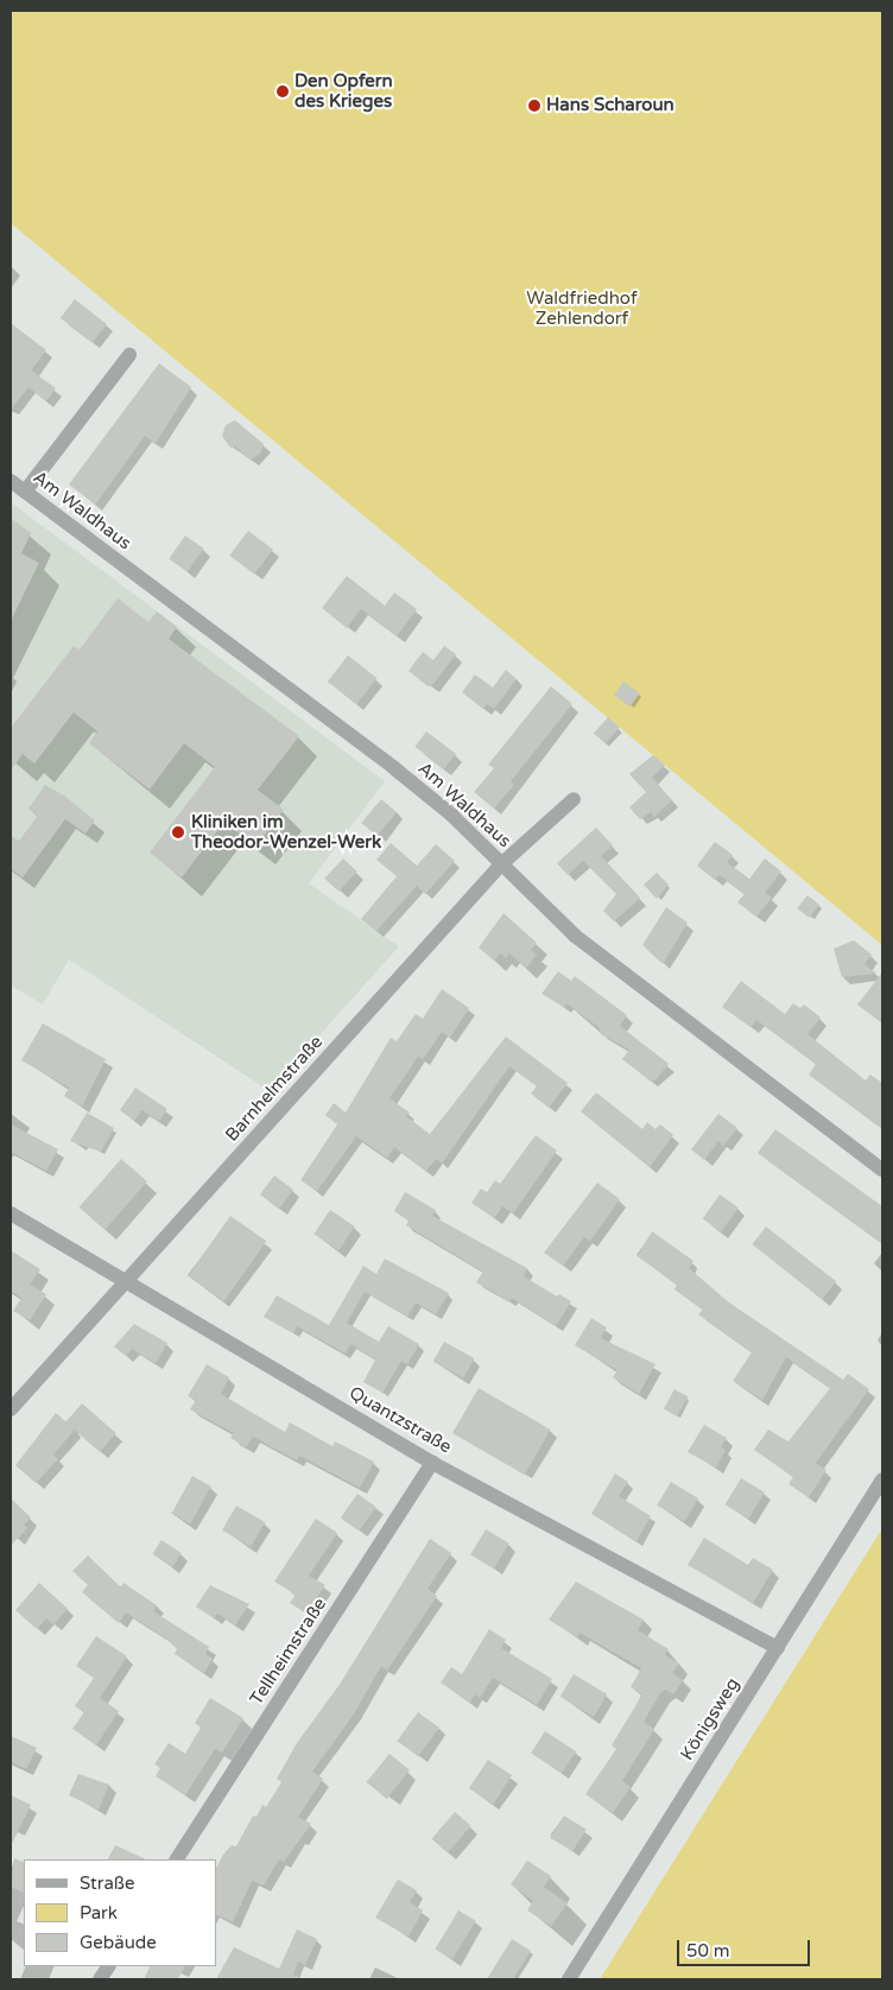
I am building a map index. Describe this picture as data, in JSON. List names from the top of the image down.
{
  "streets": {
    "street": [
      "Am Waldhaus",
      "Barnhelmstraße",
      "Quantzstraße",
      "Tellheimstraße",
      "Königsweg"
    ]
  },
  "crossings": [
    ["Am Waldhaus", "Barnhelmstraße"],
    ["Barnhelmstraße", "Quantzstraße"],
    ["Quantzstraße", "Tellheimstraße"],
    ["Quantzstraße", "Königsweg"]
  ],
  "parks": ["Waldfriedhof Zehlendorf"],
  "places": ["Den Opfern des Krieges", "Hans Scharoun", "Kliniken im Theodor-Wenzel-Werk"],
  "legend": ["Straße", "Park", "Gebäude"],
  "scale_bar": "50 m"
}
